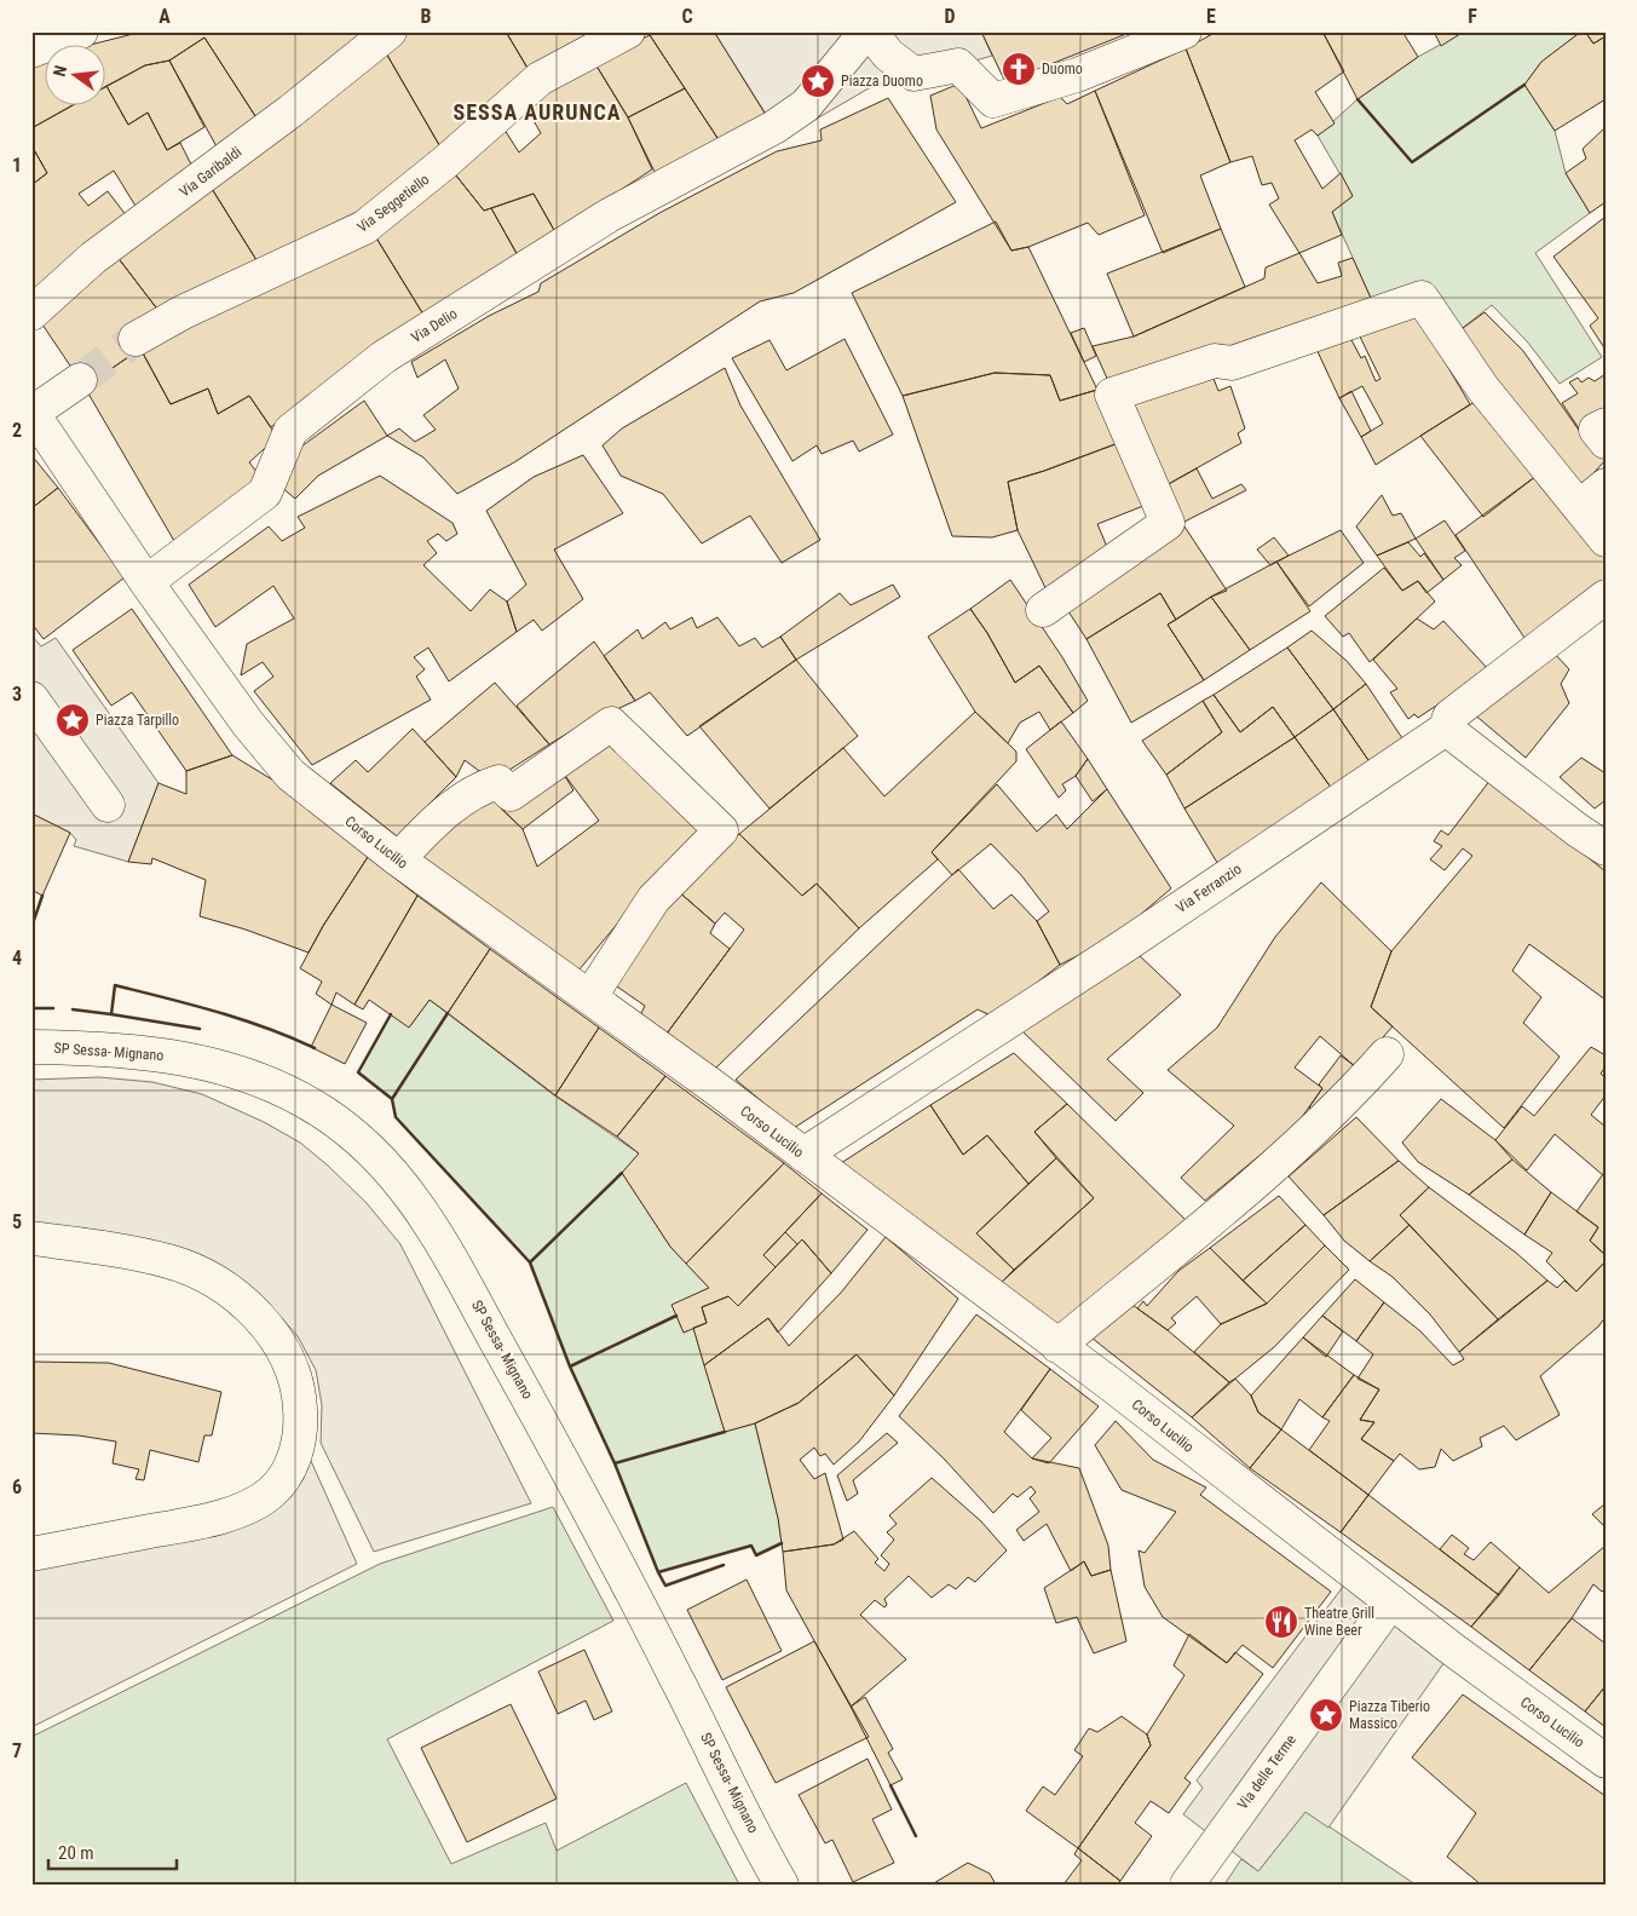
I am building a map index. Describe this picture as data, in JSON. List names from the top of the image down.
{
  "streets": {
    "street": [
      "Via Garibaldi",
      "Via Seggetiello",
      "Via Delio",
      "Corso Lucilio",
      "Via Ferranzio",
      "SP Sessa- Mignano",
      "Via delle Terme"
    ]
  },
  "crossings": [
    ["Via Delio", "Corso Lucilio"],
    ["Corso Lucilio", "Via Ferranzio"],
    ["Corso Lucilio", "Via delle Terme"]
  ],
  "districts": ["SESSA AURUNCA"],
  "places": {
    "church": ["Duomo"],
    "place": ["Piazza Duomo", "Piazza Tarpillo", "Piazza Tiberio Massico"],
    "restaurant": ["Theatre Grill Wine Beer"]
  },
  "scale_bar": "20 m",
  "north": "left",
  "grid": {
    "columns": [
      "A",
      "B",
      "C",
      "D",
      "E",
      "F"
    ],
    "rows": [
      "1",
      "2",
      "3",
      "4",
      "5",
      "6",
      "7"
    ]
  }
}
